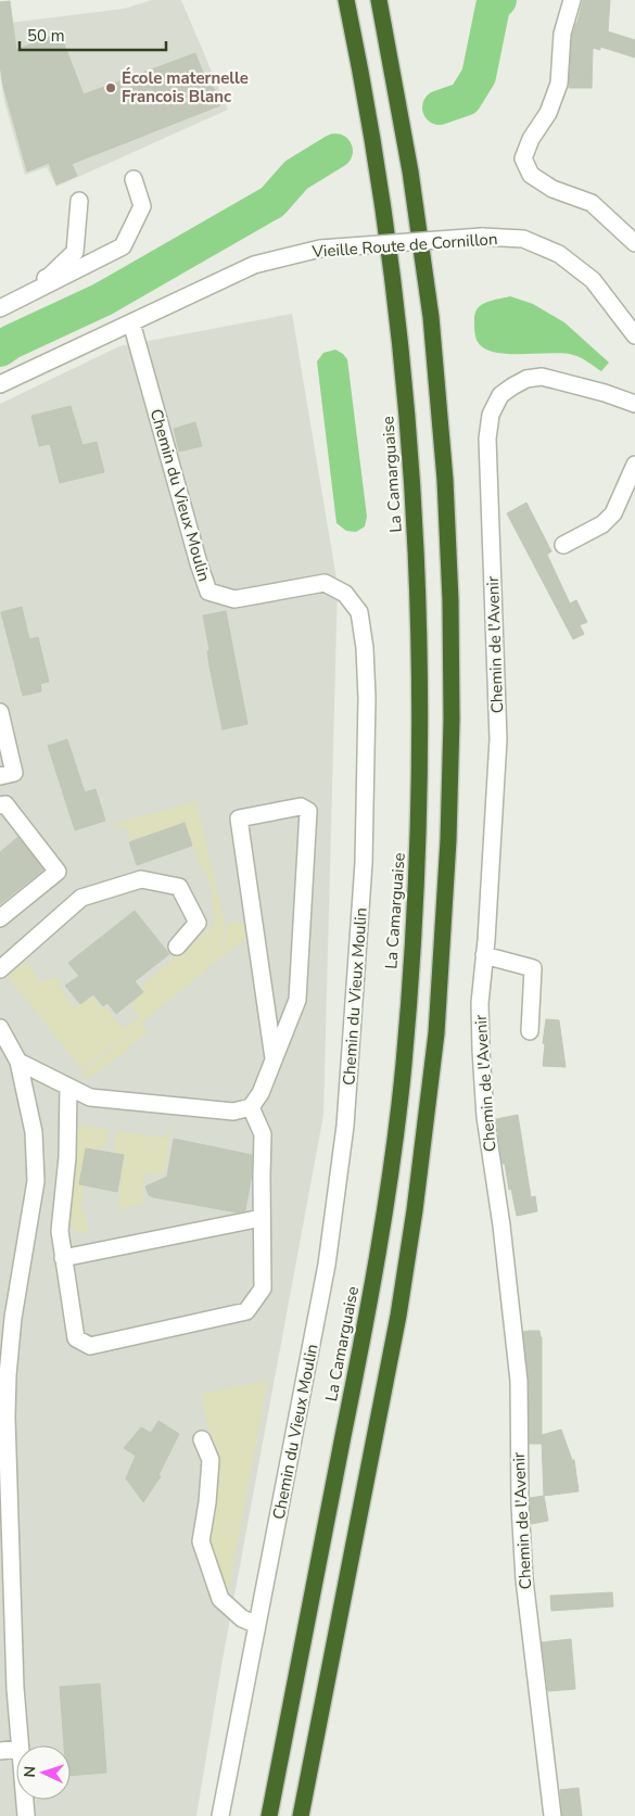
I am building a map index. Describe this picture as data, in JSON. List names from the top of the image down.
{
  "streets": {
    "highway": ["La Camarguaise"],
    "street": ["Vieille Route de Cornillon", "Chemin du Vieux Moulin", "Chemin de l'Avenir"]
  },
  "crossings": [
    ["Vieille Route de Cornillon", "Chemin du Vieux Moulin"]
  ],
  "places": ["École maternelle Francois Blanc"],
  "scale_bar": "50 m",
  "north": "left"
}
